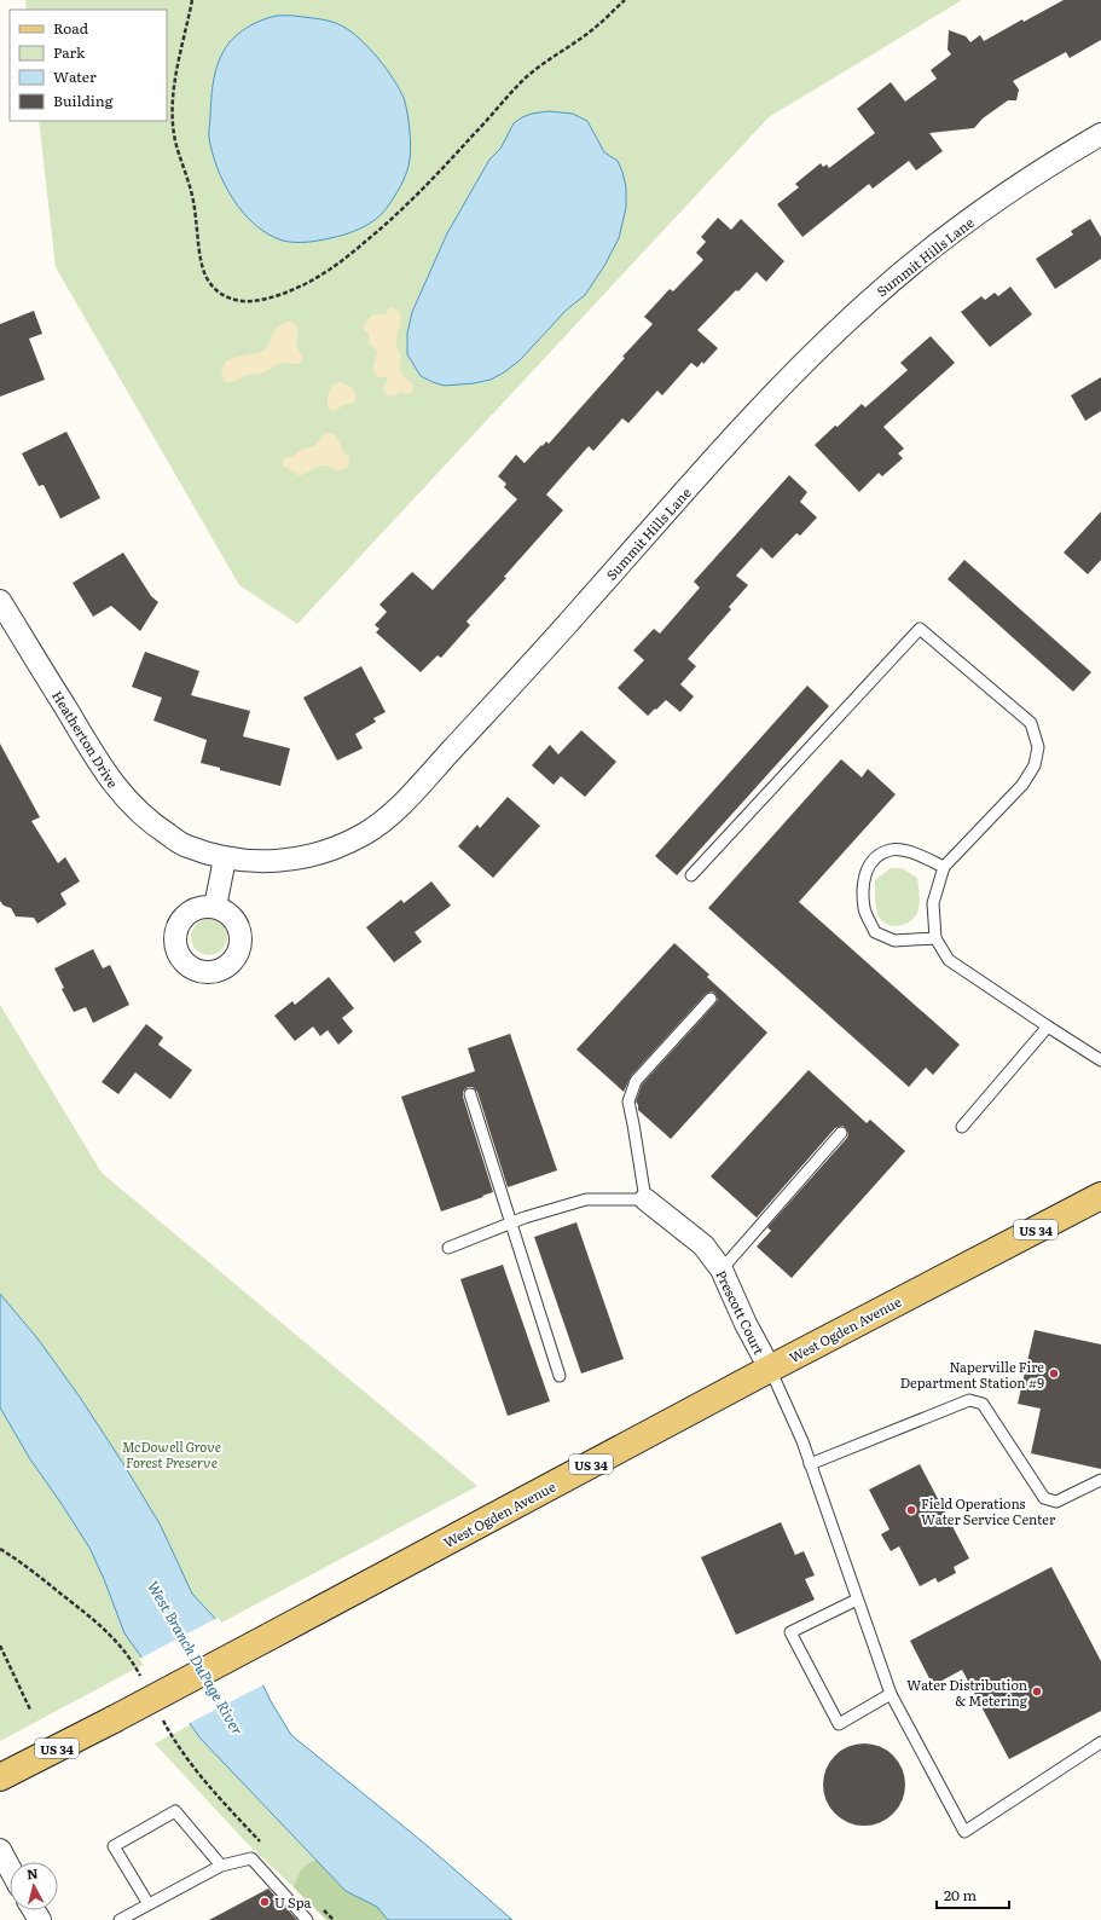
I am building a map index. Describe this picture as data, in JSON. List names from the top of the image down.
{
  "streets": {
    "main road": ["US 34", "West Ogden Avenue"],
    "street": ["Summit Hills Lane", "Heatherton Drive", "Prescott Court"]
  },
  "crossings": [
    ["Summit Hills Lane", "Heatherton Drive"],
    ["Prescott Court", "West Ogden Avenue"]
  ],
  "water": ["West Branch DuPage River"],
  "parks": ["McDowell Grove Forest Preserve"],
  "places": [
    "Naperville Fire Department Station #9",
    "Field Operations Water Service Center",
    "Water Distribution & Metering",
    "U Spa"
  ],
  "legend": [
    "Road",
    "Park",
    "Water",
    "Building"
  ],
  "scale_bar": "20 m",
  "north": "top"
}
